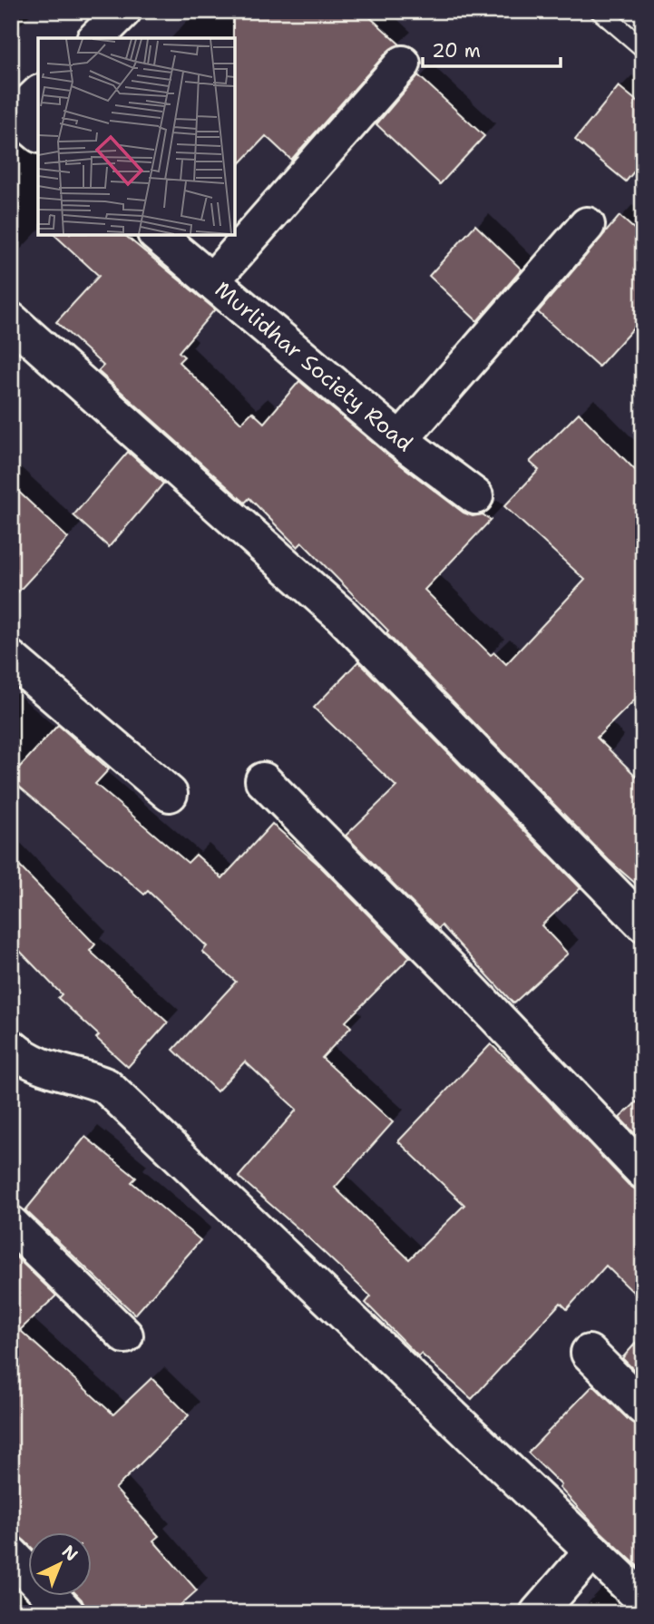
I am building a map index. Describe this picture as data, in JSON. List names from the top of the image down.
{
  "streets": {
    "street": ["Murlidhar Society Road"]
  },
  "scale_bar": "20 m",
  "north": "top right"
}
